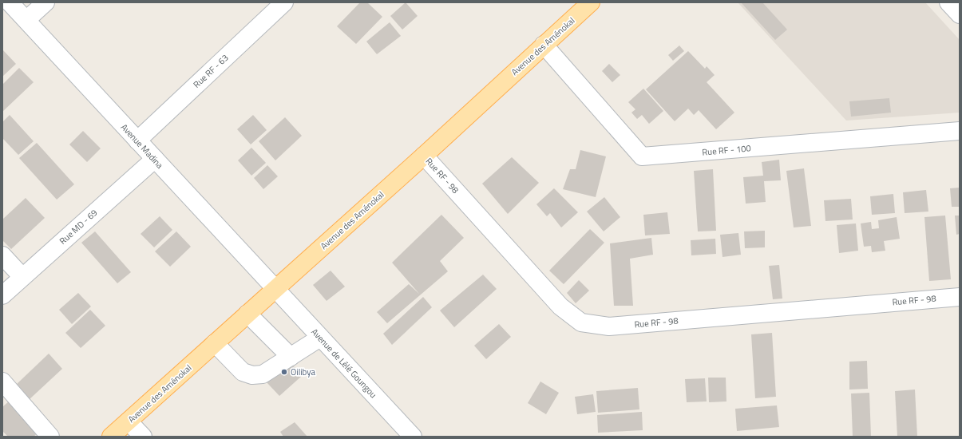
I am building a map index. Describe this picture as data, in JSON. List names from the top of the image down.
{
  "streets": {
    "main road": ["Avenue des Aménokal"],
    "street": [
      "Rue RF - 63",
      "Avenue Madina",
      "Rue RF - 100",
      "Rue RF - 98",
      "Rue MD - 69",
      "Avenue de Lélé Goungou"
    ]
  },
  "crossings": [
    ["Avenue des Aménokal", "Avenue Madina"],
    ["Avenue des Aménokal", "Rue RF - 100"],
    ["Avenue des Aménokal", "Rue RF - 98"],
    ["Avenue des Aménokal", "Avenue de Lélé Goungou"],
    ["Rue RF - 63", "Avenue Madina"],
    ["Avenue Madina", "Rue MD - 69"],
    ["Avenue Madina", "Avenue de Lélé Goungou"]
  ],
  "places": ["Oilibya"]
}
